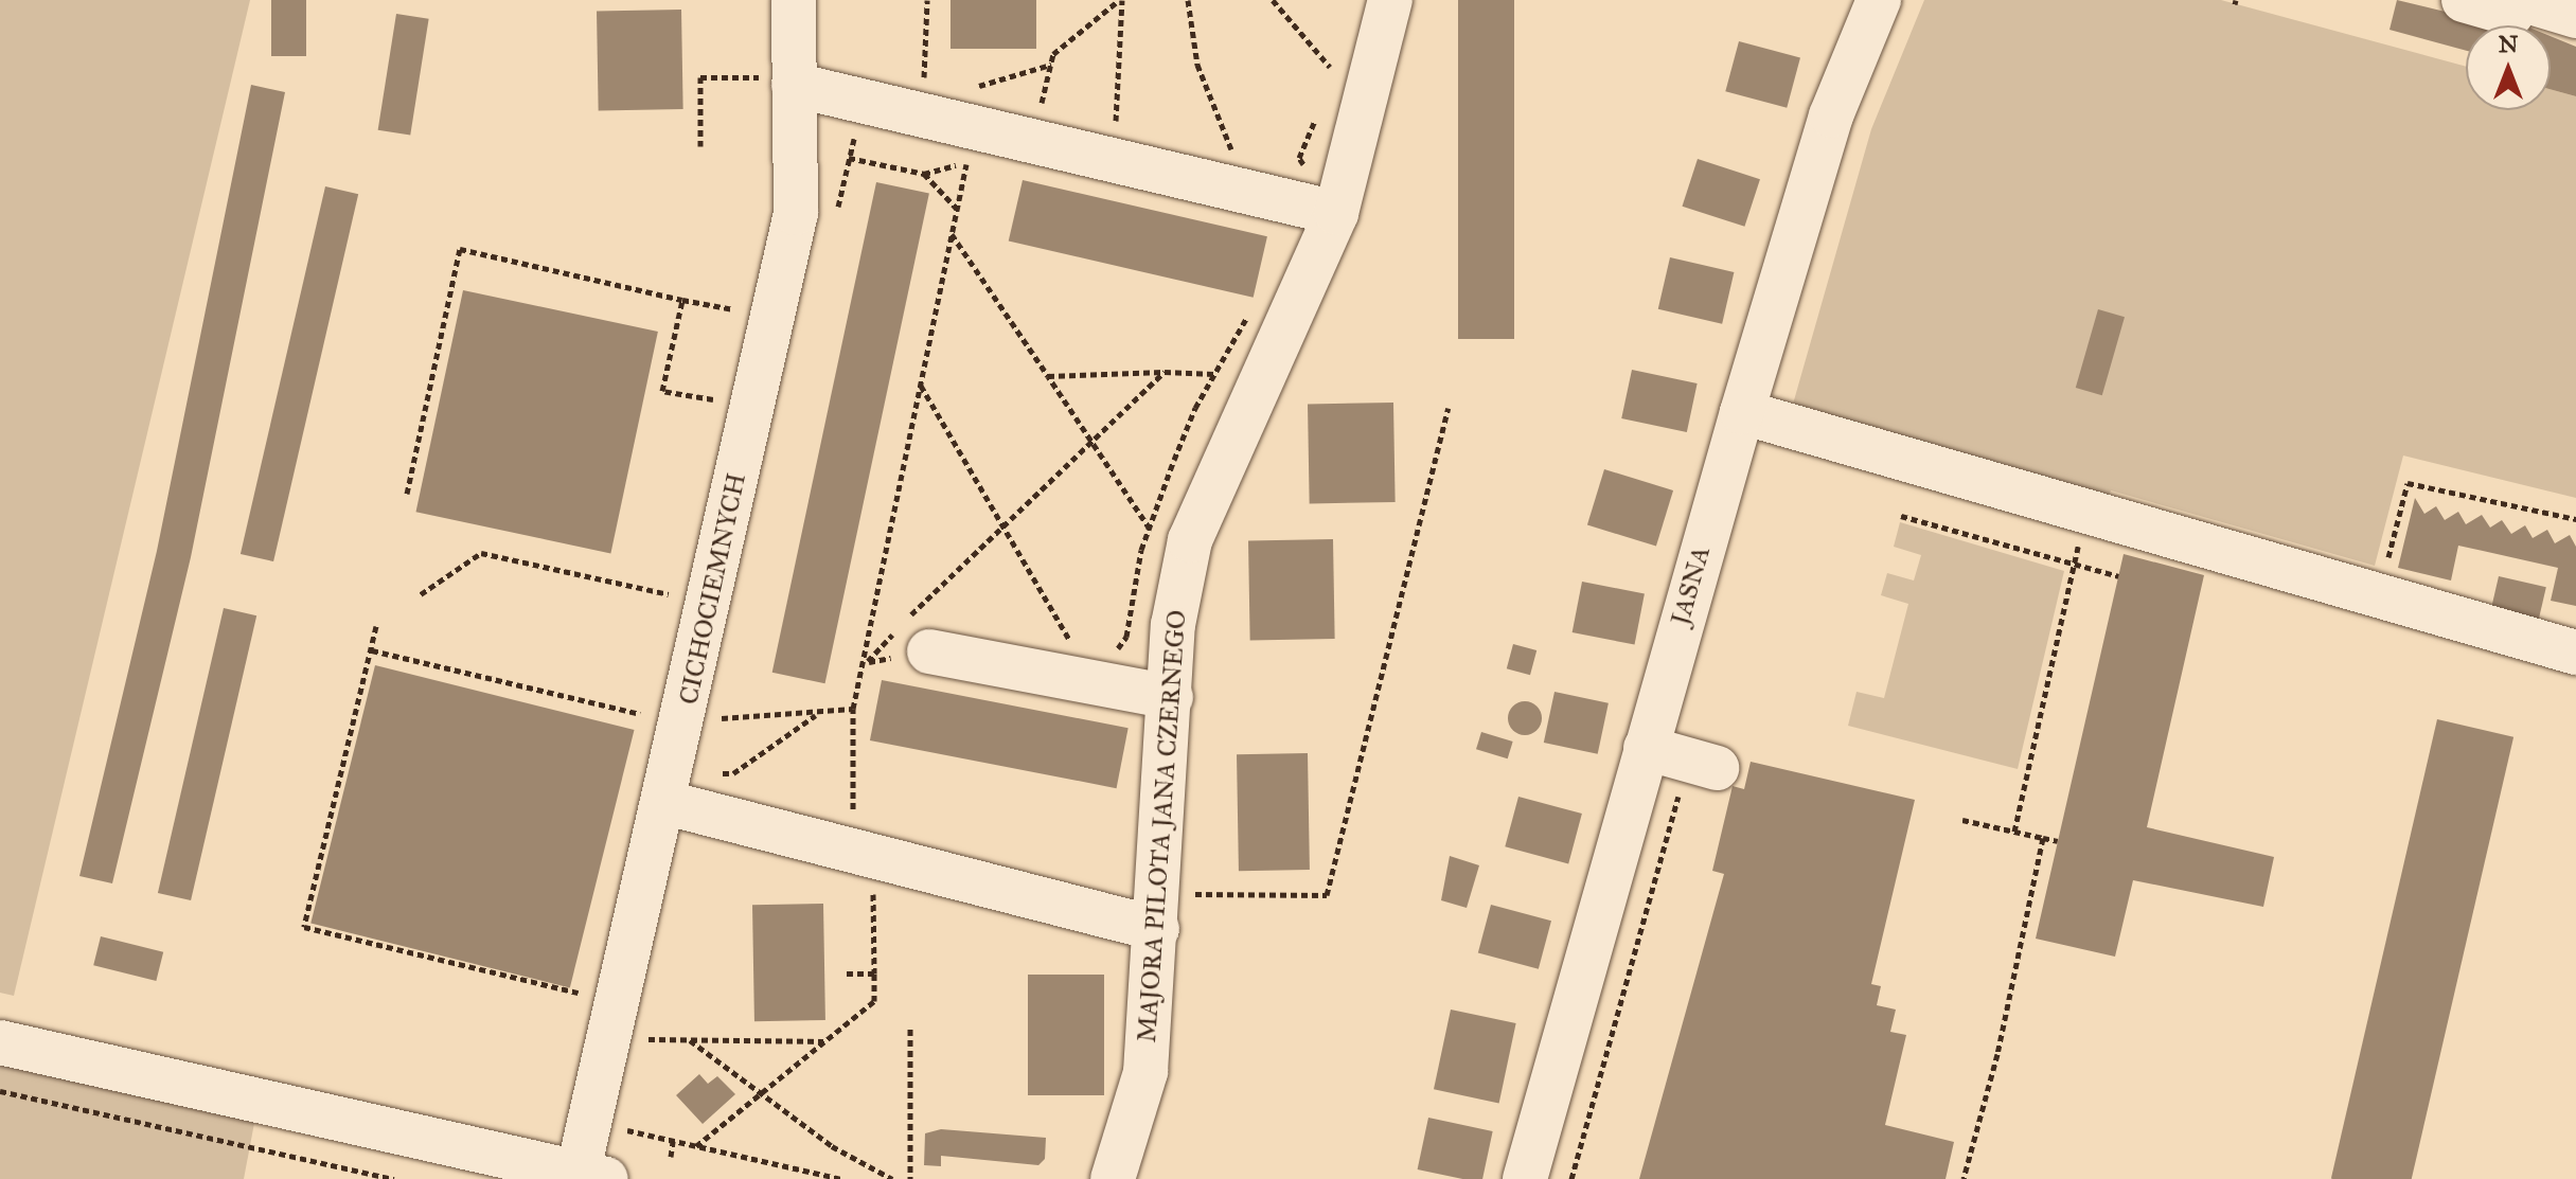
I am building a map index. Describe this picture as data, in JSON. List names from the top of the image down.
{
  "streets": {
    "street": ["JASNA", "CICHOCIEMNYCH", "MAJORA PILOTA JANA CZERNEGO"]
  },
  "north": "top"
}
